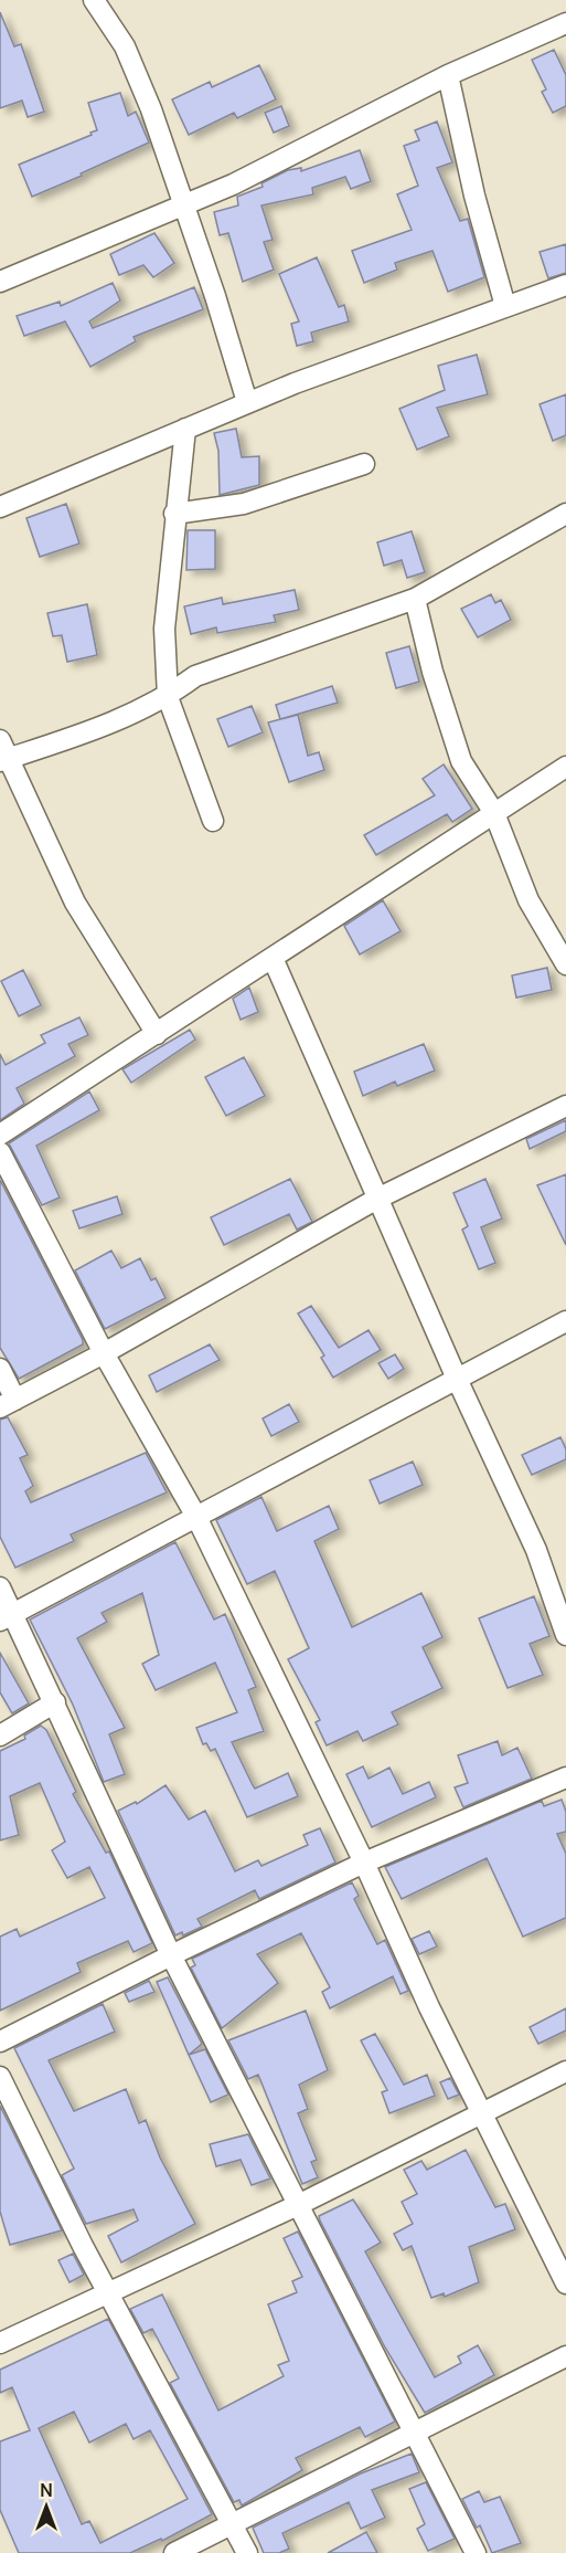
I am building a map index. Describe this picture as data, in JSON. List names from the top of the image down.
{
  "north": "top"
}
